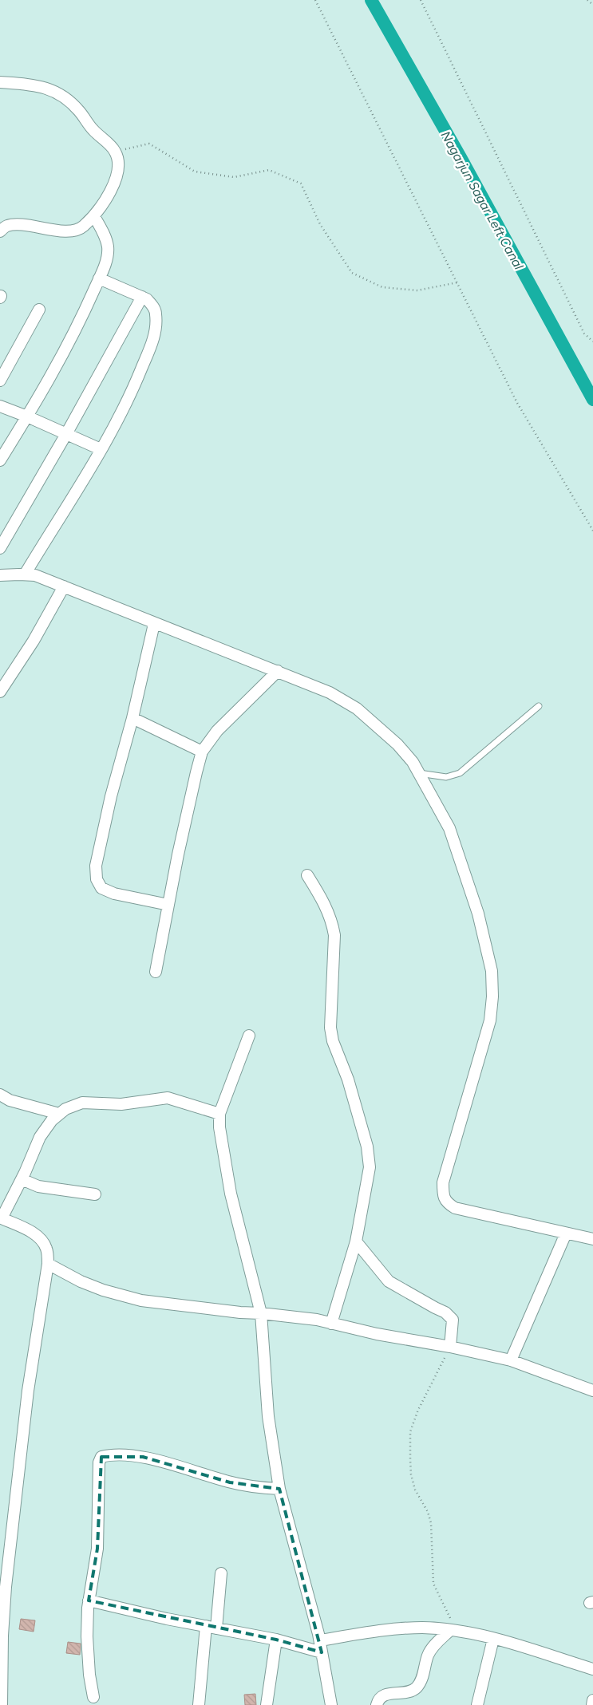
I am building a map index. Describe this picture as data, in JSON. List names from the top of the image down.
{
  "water": ["Nagarjun Sagar Left Canal"]
}
